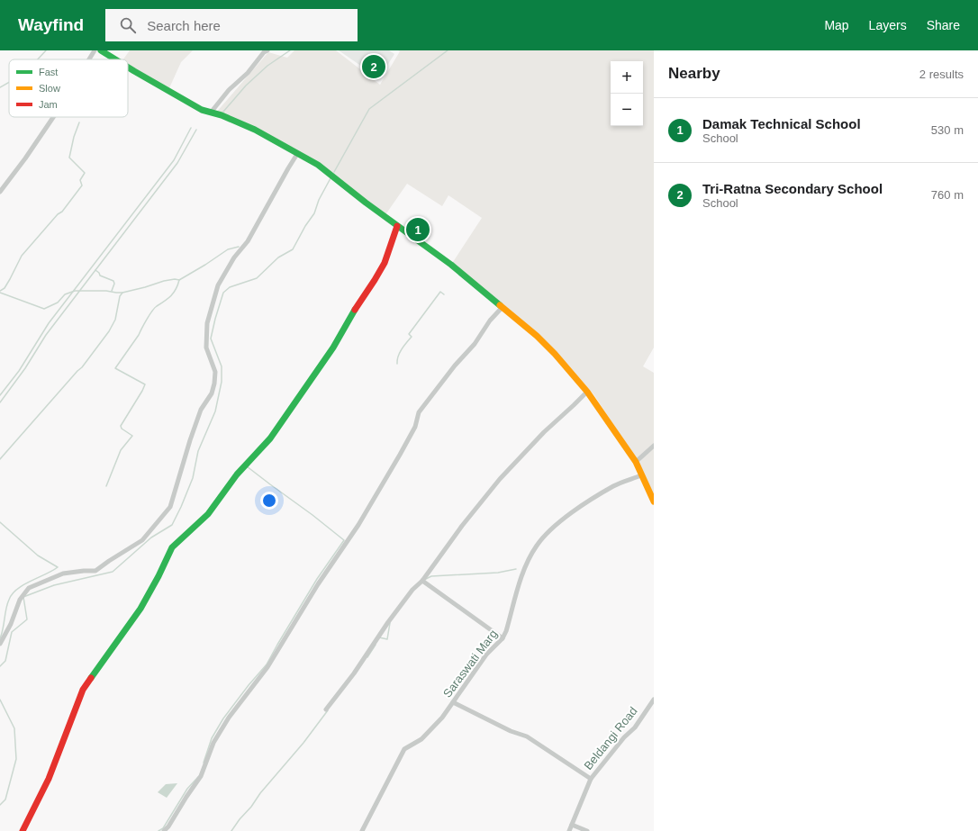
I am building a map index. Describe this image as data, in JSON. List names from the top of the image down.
{
  "streets": {
    "street": ["Saraswati Marg", "Beldangi Road"]
  },
  "legend": ["Fast", "Slow", "Jam"],
  "page": {
    "header": "Wayfind",
    "search": "Search here",
    "nav": ["Map", "Layers", "Share"],
    "heading": ["Nearby", "2 results"],
    "pins": ["2", "1"],
    "map_buttons": ["+", "−"],
    "list": [
      {
        "mark": "1",
        "name": "Damak Technical School",
        "note": "School",
        "value": "530 m"
      },
      {
        "mark": "2",
        "name": "Tri-Ratna Secondary School",
        "note": "School",
        "value": "760 m"
      }
    ]
  }
}
